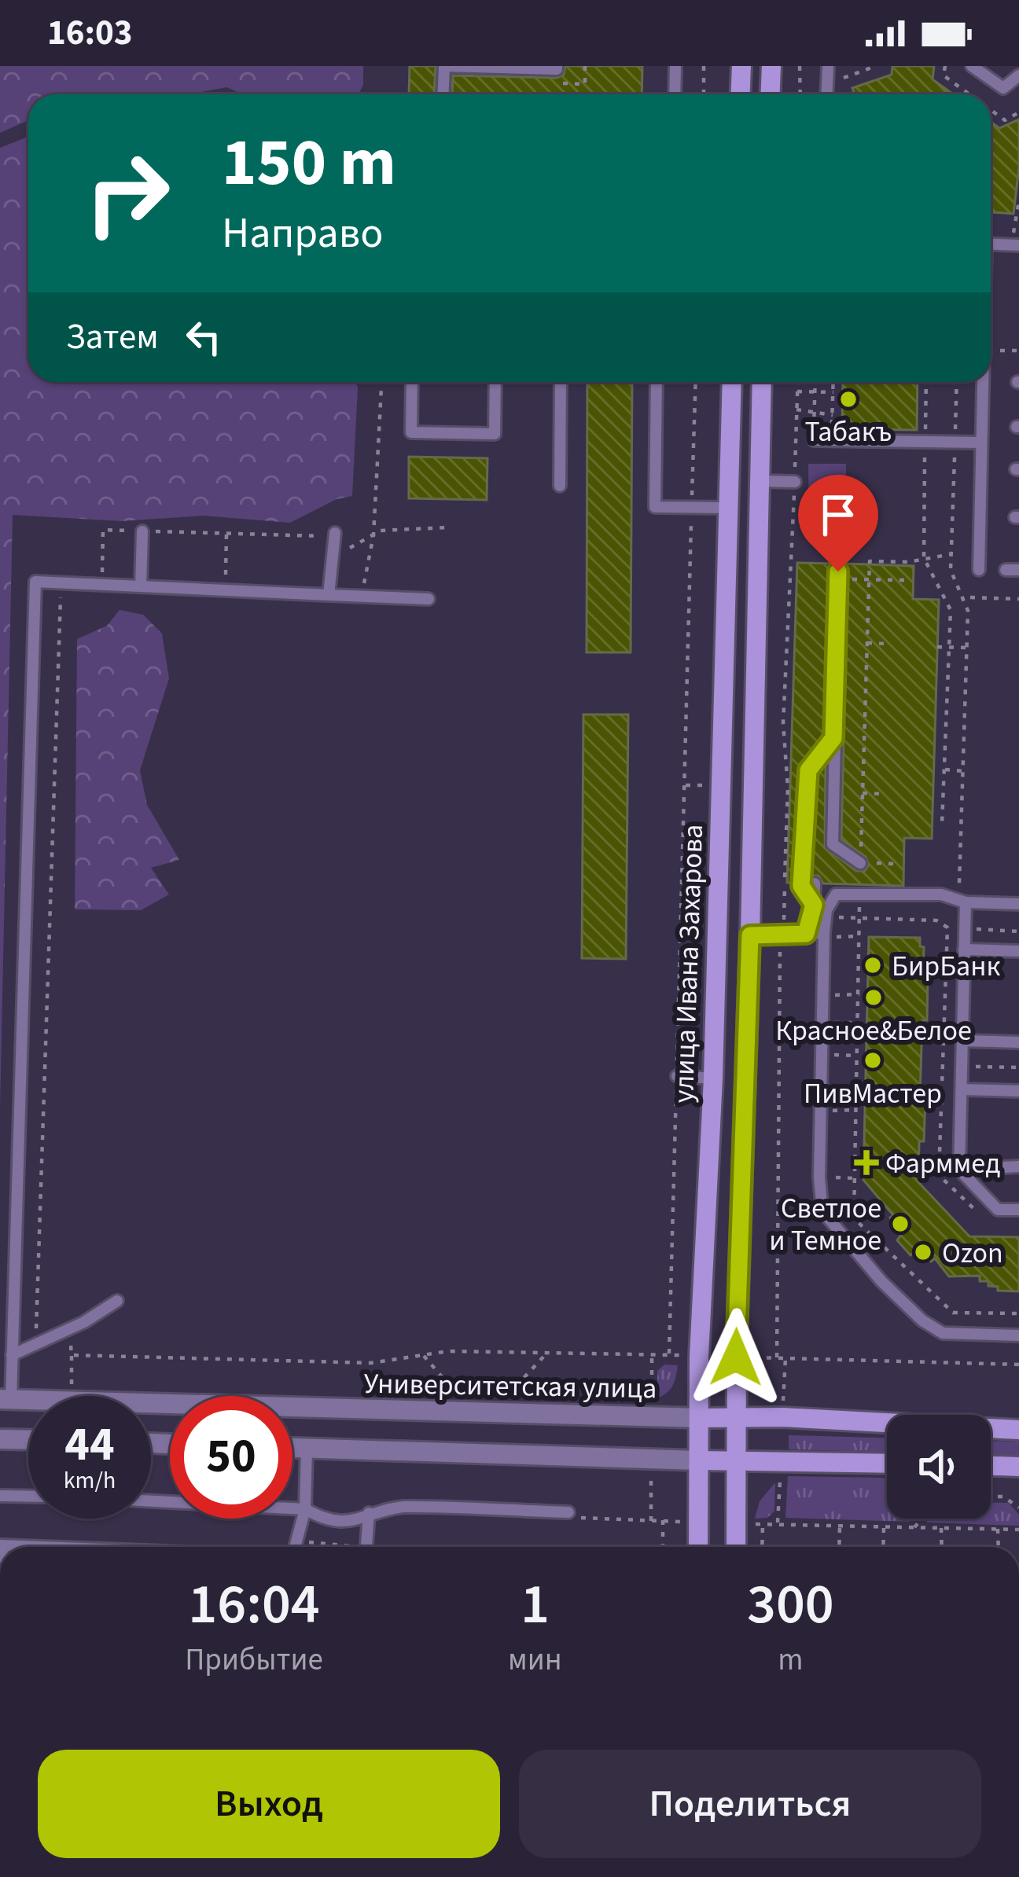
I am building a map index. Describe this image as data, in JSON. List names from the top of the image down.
{
  "streets": {
    "main road": ["улица Ивана Захарова", "Университетская улица"]
  },
  "crossings": [
    ["улица Ивана Захарова", "Университетская улица"]
  ],
  "places": {
    "other": [
      "Табакъ",
      "БирБанк",
      "Красное&Белое",
      "ПивМастер",
      "Светлое и Темное",
      "Ozon"
    ],
    "health": ["Фарммед"]
  },
  "page": {
    "status": "16:03",
    "turn": ["150 m", "Направо"],
    "then": "Затем",
    "speed": "44 km/h",
    "limit": "50",
    "eta": [
      "16:04",
      "Прибытие",
      "1",
      "мин",
      "300",
      "m"
    ],
    "buttons": ["Выход", "Поделиться"]
  }
}
